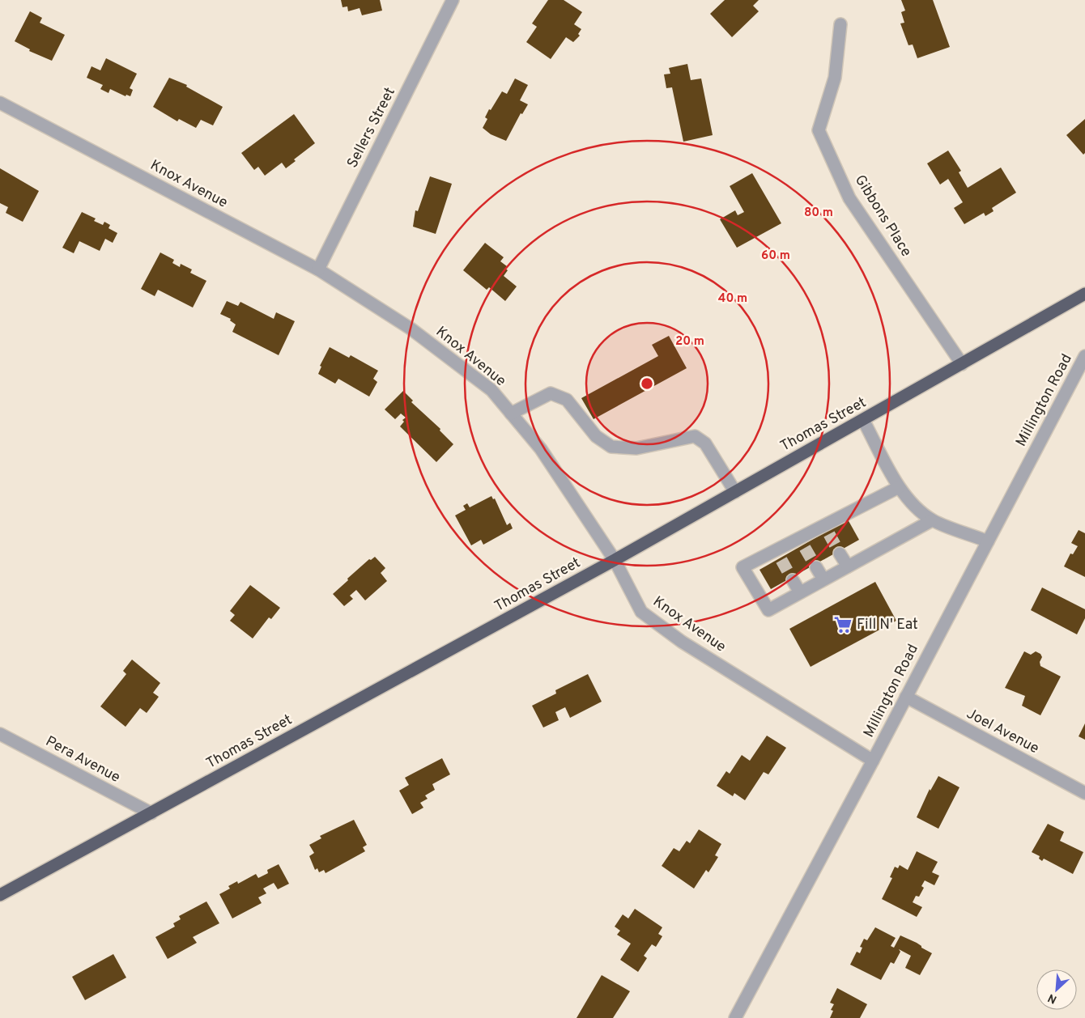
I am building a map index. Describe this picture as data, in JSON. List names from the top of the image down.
{
  "streets": {
    "highway": ["Thomas Street"],
    "street": [
      "Sellers Street",
      "Knox Avenue",
      "Gibbons Place",
      "Millington Road",
      "Joel Avenue",
      "Pera Avenue"
    ]
  },
  "crossings": [
    ["Sellers Street", "Knox Avenue"],
    ["Knox Avenue", "Millington Road"],
    ["Knox Avenue", "Thomas Street"],
    ["Gibbons Place", "Thomas Street"],
    ["Millington Road", "Joel Avenue"],
    ["Thomas Street", "Pera Avenue"]
  ],
  "places": {
    "supermarket": ["Fill N' Eat"]
  },
  "north": "bottom left",
  "rings": [
    "80 m",
    "60 m",
    "40 m",
    "20 m"
  ]
}
